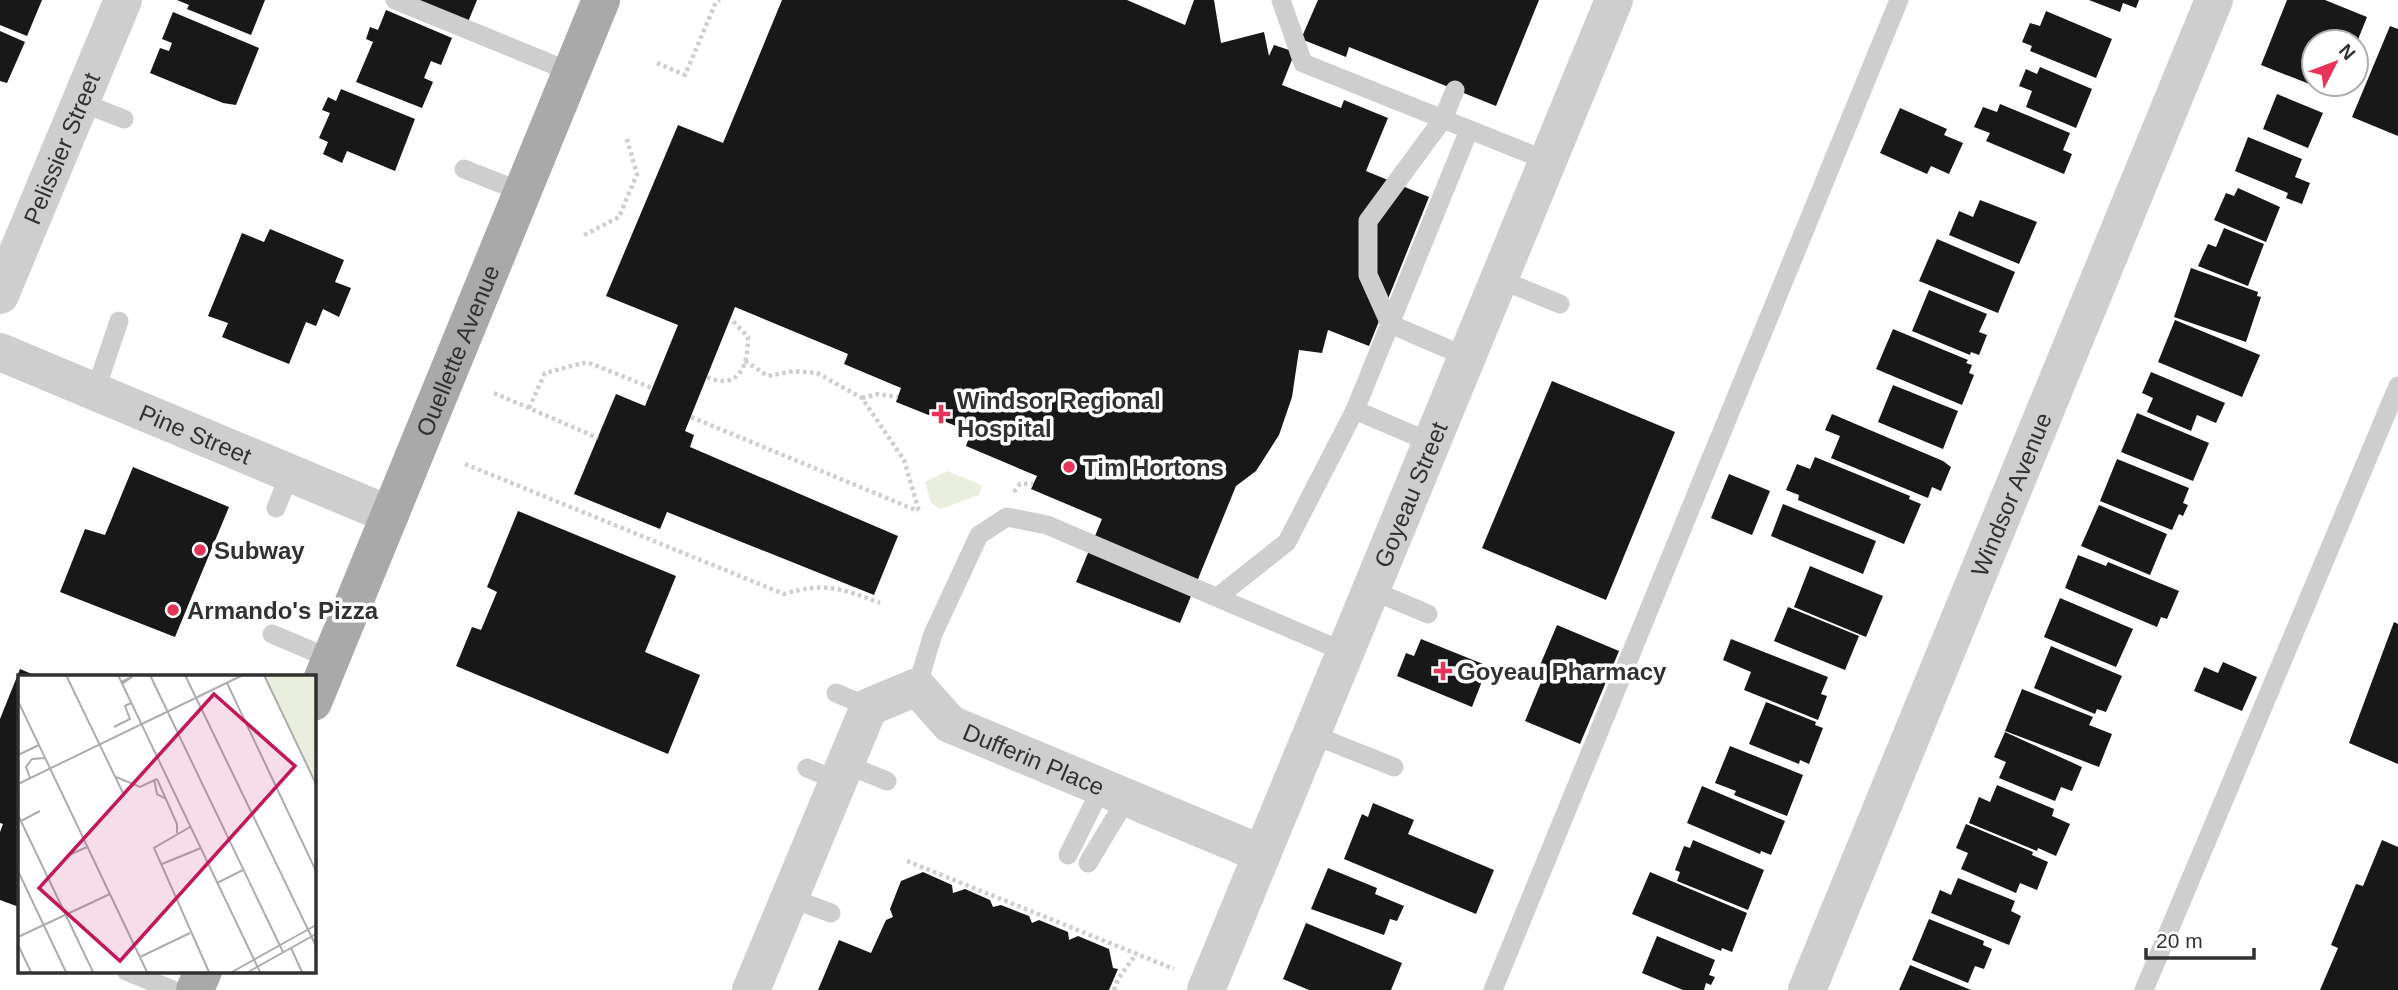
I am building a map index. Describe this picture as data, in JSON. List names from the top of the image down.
{
  "streets": {
    "main road": ["Ouellette Avenue"],
    "street": [
      "Pelissier Street",
      "Pine Street",
      "Goyeau Street",
      "Windsor Avenue",
      "Dufferin Place"
    ]
  },
  "crossings": [
    ["Ouellette Avenue", "Pine Street"],
    ["Goyeau Street", "Dufferin Place"]
  ],
  "places": {
    "health": ["Windsor Regional Hospital", "Goyeau Pharmacy"],
    "other": ["Tim Hortons", "Subway", "Armando's Pizza"]
  },
  "scale_bar": "20 m",
  "north": "top right"
}
